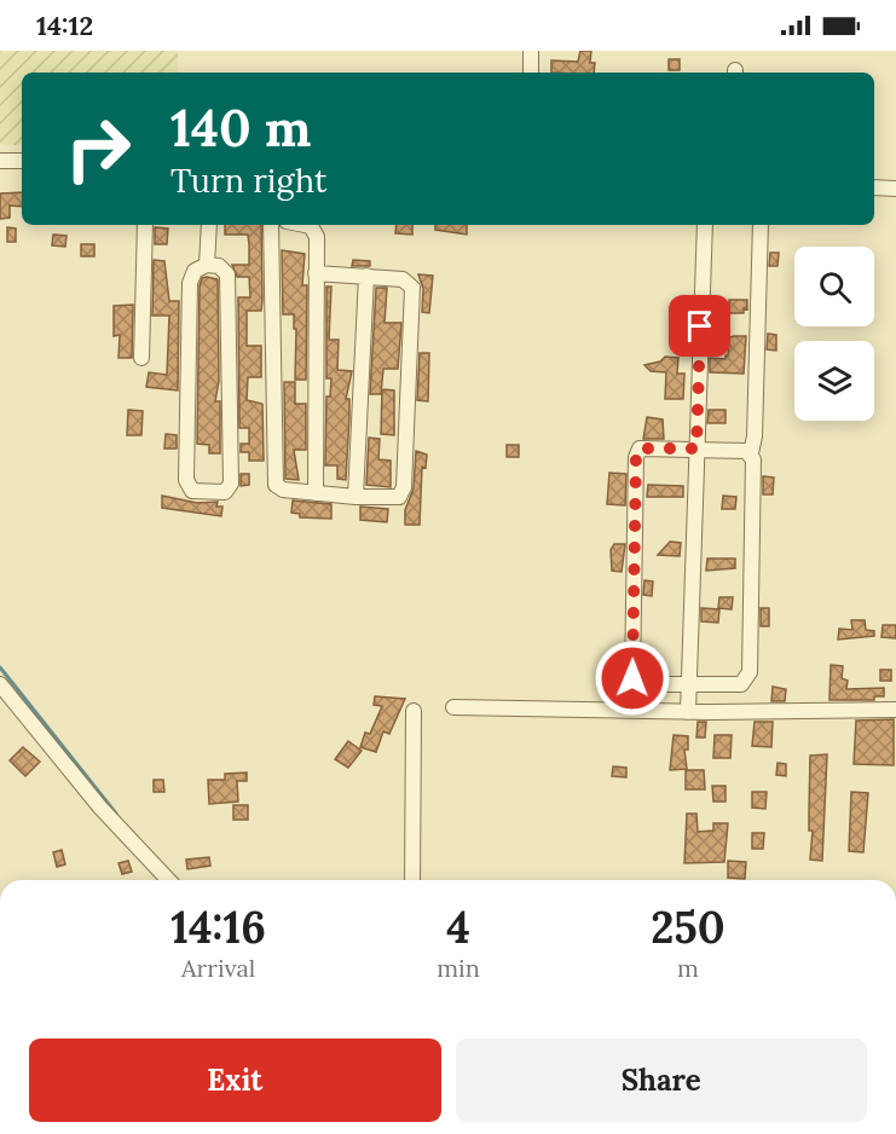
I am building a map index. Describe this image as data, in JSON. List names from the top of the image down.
{
  "page": {
    "status": "14:12",
    "turn": ["140 m", "Turn right"],
    "eta": [
      "14:16",
      "Arrival",
      "4",
      "min",
      "250",
      "m"
    ],
    "buttons": ["Exit", "Share"]
  }
}
